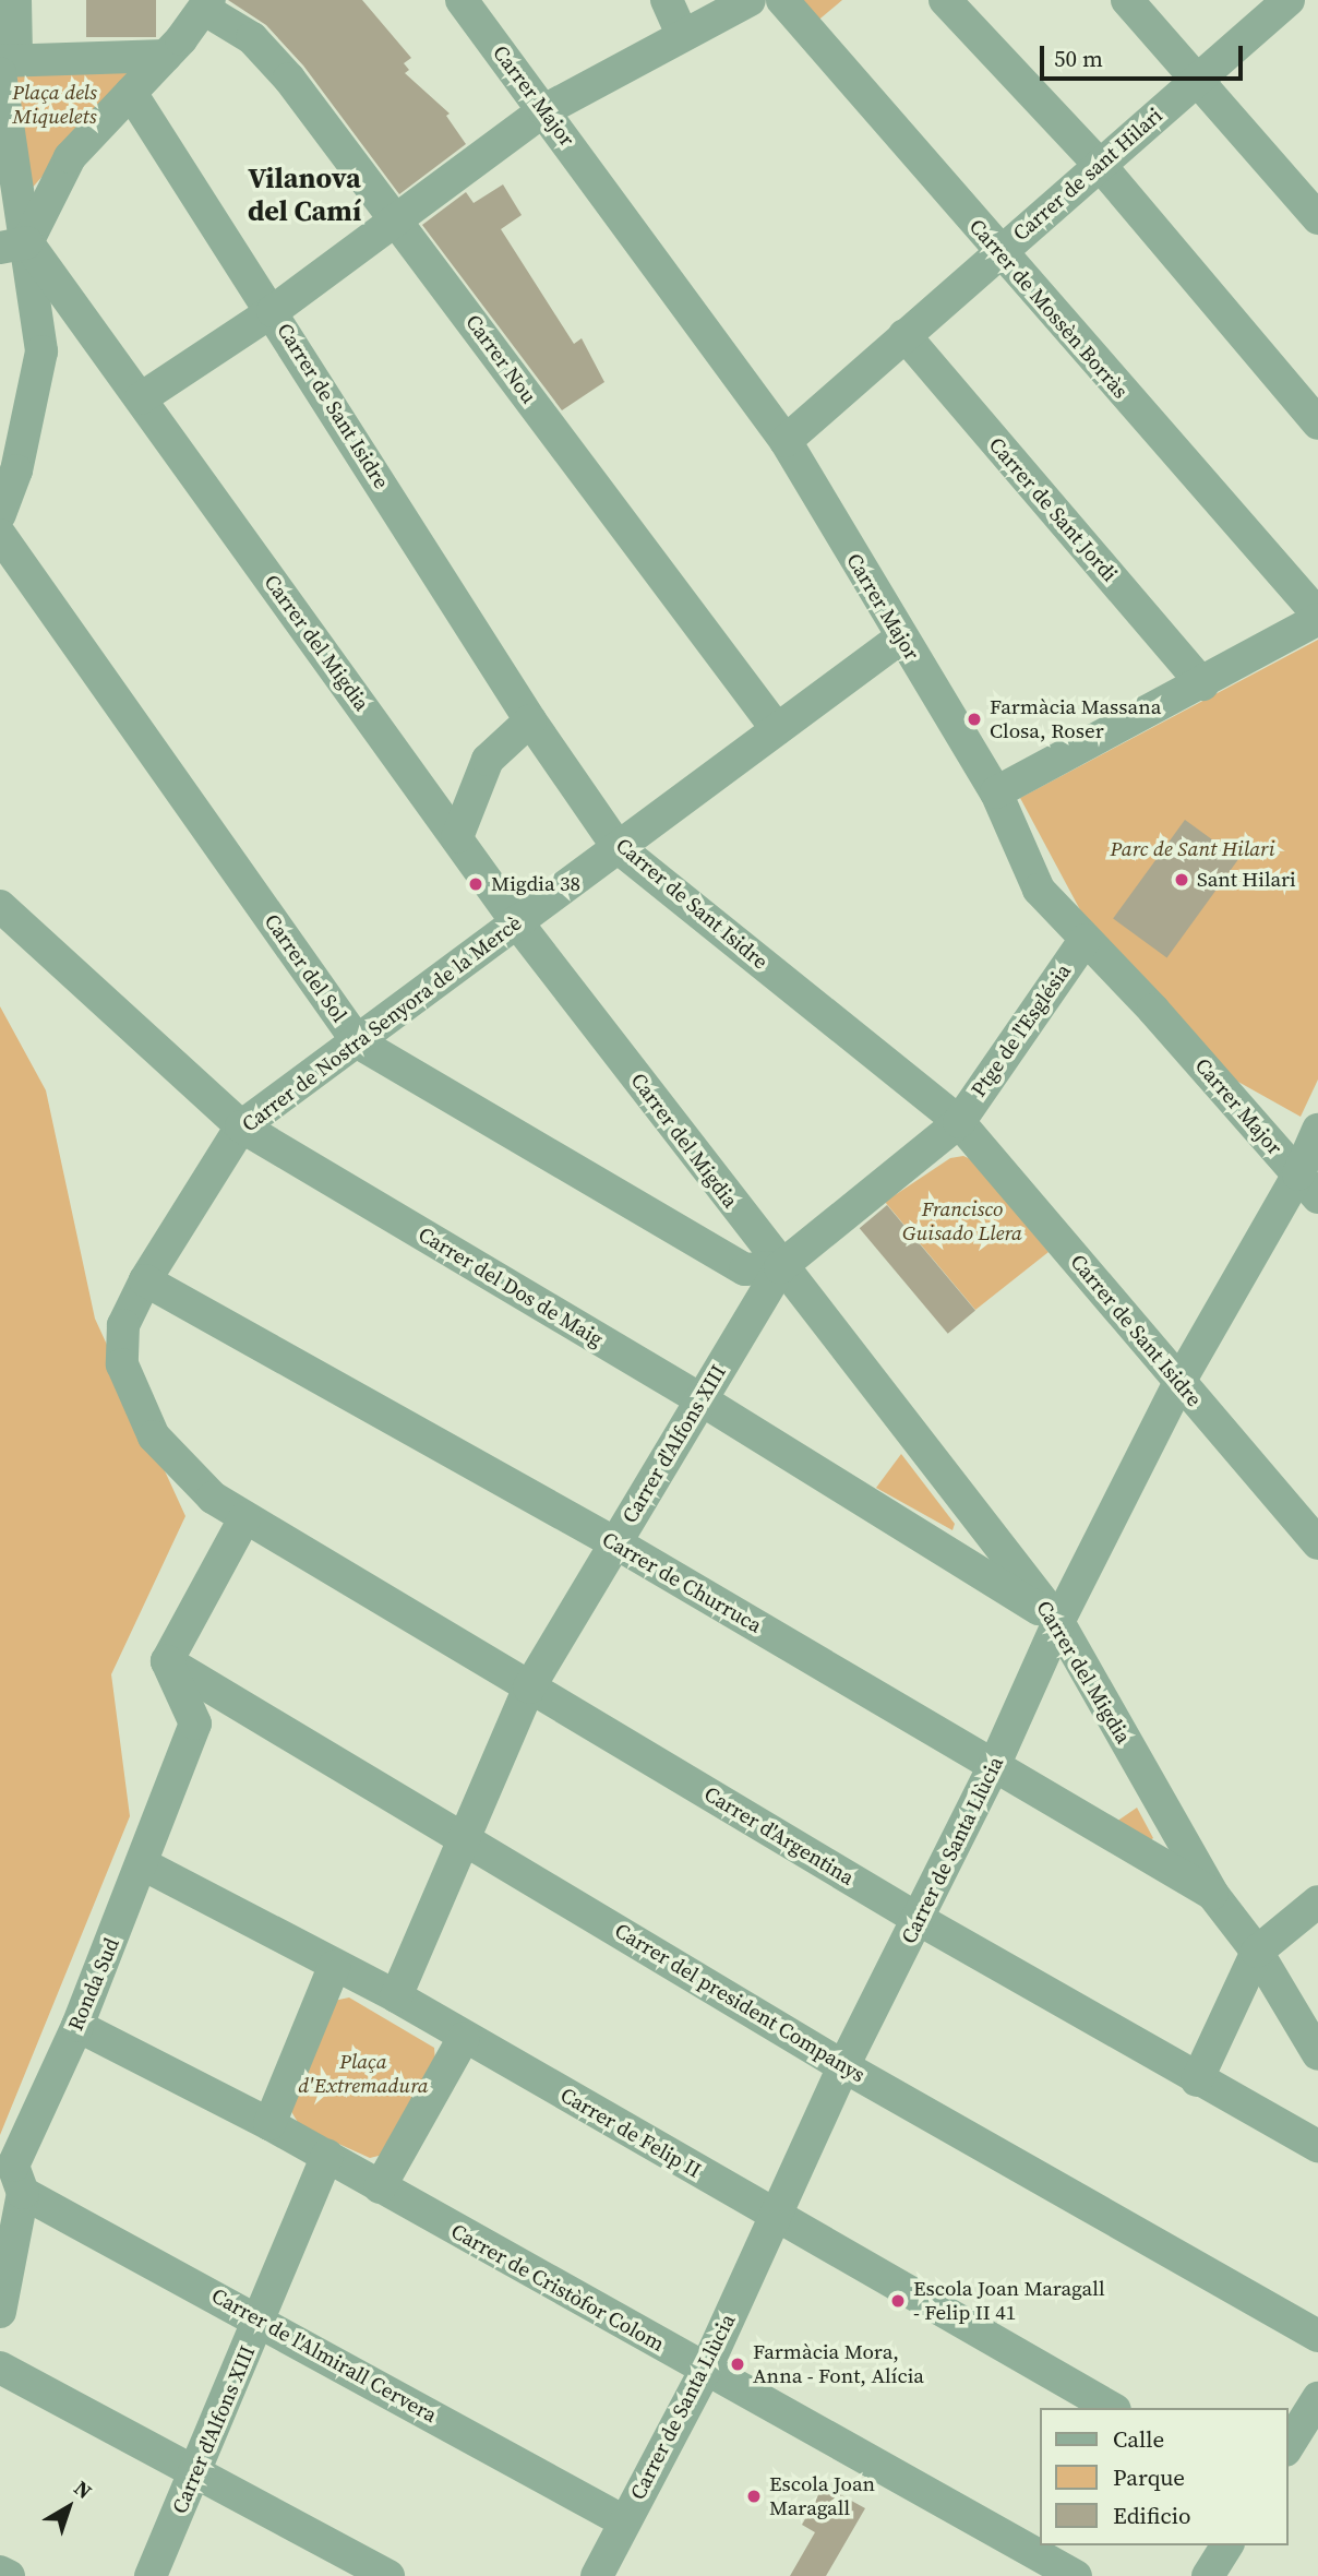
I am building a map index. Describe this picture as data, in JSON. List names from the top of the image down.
{
  "streets": {
    "street": [
      "Carrer Major",
      "Carrer de sant Hilari",
      "Carrer de Mossèn Borràs",
      "Carrer Nou",
      "Carrer de Sant Isidre",
      "Carrer de Sant Jordi",
      "Carrer del Migdia",
      "Carrer del Sol",
      "Carrer de Nostra Senyora de la Mercè",
      "Ptge de l'Església",
      "Carrer del Dos de Maig",
      "Carrer d'Alfons XIII",
      "Carrer de Churruca",
      "Carrer d'Argentina",
      "Carrer de Santa Llùcia",
      "Ronda Sud",
      "Carrer del president Companys",
      "Carrer de Felip II",
      "Carrer de Cristòfor Colom",
      "Carrer de l'Almirall Cervera"
    ]
  },
  "crossings": [
    ["Carrer Major", "Carrer de sant Hilari"],
    ["Carrer Major", "Carrer de Nostra Senyora de la Mercè"],
    ["Carrer Major", "Ptge de l'Església"],
    ["Carrer Major", "Carrer de Santa Llùcia"],
    ["Carrer de sant Hilari", "Carrer de Mossèn Borràs"],
    ["Carrer de sant Hilari", "Carrer de Sant Jordi"],
    ["Carrer Nou", "Carrer de Nostra Senyora de la Mercè"],
    ["Carrer de Sant Isidre", "Carrer de Nostra Senyora de la Mercè"],
    ["Carrer de Sant Isidre", "Ptge de l'Església"],
    ["Carrer de Sant Isidre", "Carrer d'Alfons XIII"],
    ["Carrer de Sant Isidre", "Carrer de Santa Llùcia"],
    ["Carrer del Migdia", "Carrer del Sol"],
    ["Carrer del Migdia", "Carrer de Nostra Senyora de la Mercè"],
    ["Carrer del Migdia", "Carrer del Dos de Maig"],
    ["Carrer del Migdia", "Carrer d'Alfons XIII"],
    ["Carrer del Migdia", "Carrer de Churruca"],
    ["Carrer del Migdia", "Carrer de Santa Llùcia"],
    ["Carrer del Sol", "Carrer de Nostra Senyora de la Mercè"],
    ["Carrer del Sol", "Carrer d'Alfons XIII"],
    ["Carrer de Nostra Senyora de la Mercè", "Carrer del Dos de Maig"],
    ["Carrer de Nostra Senyora de la Mercè", "Carrer de Churruca"],
    ["Carrer de Nostra Senyora de la Mercè", "Carrer d'Argentina"],
    ["Ptge de l'Església", "Carrer d'Alfons XIII"],
    ["Carrer del Dos de Maig", "Carrer d'Alfons XIII"],
    ["Carrer del Dos de Maig", "Carrer de Santa Llùcia"],
    ["Carrer d'Alfons XIII", "Carrer de Churruca"],
    ["Carrer d'Alfons XIII", "Carrer d'Argentina"],
    ["Carrer d'Alfons XIII", "Carrer del president Companys"],
    ["Carrer d'Alfons XIII", "Carrer de Felip II"],
    ["Carrer d'Alfons XIII", "Carrer de Cristòfor Colom"],
    ["Carrer d'Alfons XIII", "Carrer de l'Almirall Cervera"],
    ["Carrer de Churruca", "Carrer de Santa Llùcia"],
    ["Carrer d'Argentina", "Carrer de Santa Llùcia"],
    ["Carrer de Santa Llùcia", "Carrer del president Companys"],
    ["Carrer de Santa Llùcia", "Carrer de Felip II"],
    ["Carrer de Santa Llùcia", "Carrer de Cristòfor Colom"],
    ["Carrer de Santa Llùcia", "Carrer de l'Almirall Cervera"],
    ["Ronda Sud", "Carrer del president Companys"],
    ["Ronda Sud", "Carrer de Felip II"],
    ["Ronda Sud", "Carrer de Cristòfor Colom"],
    ["Ronda Sud", "Carrer de l'Almirall Cervera"]
  ],
  "districts": ["Vilanova del Camí"],
  "parks": [
    "Plaça dels Miquelets",
    "Parc de Sant Hilari",
    "Francisco Guisado Llera",
    "Plaça d'Extremadura"
  ],
  "places": [
    "Farmàcia Massana Closa, Roser",
    "Sant Hilari",
    "Migdia 38",
    "Escola Joan Maragall - Felip II 41",
    "Farmàcia Mora, Anna - Font, Alícia",
    "Escola Joan Maragall"
  ],
  "legend": ["Calle", "Parque", "Edificio"],
  "scale_bar": "50 m",
  "north": "top right"
}
